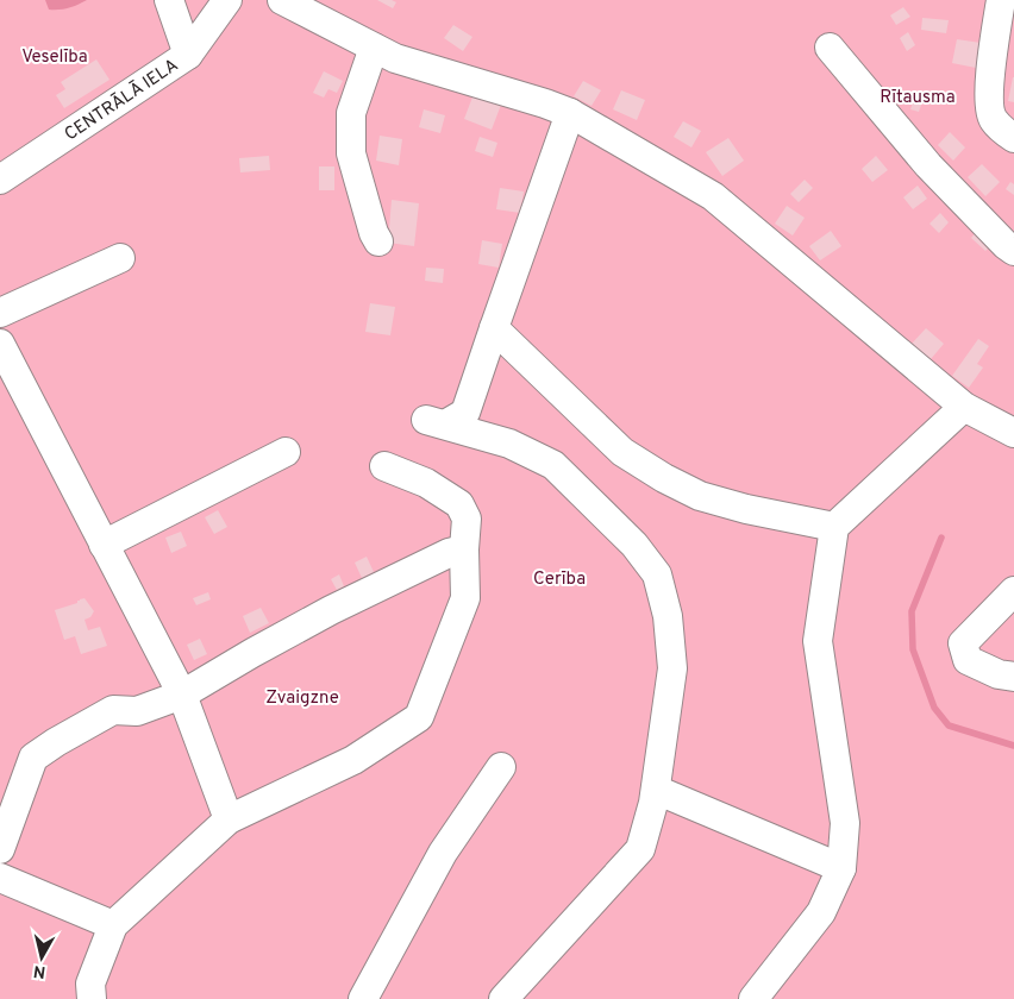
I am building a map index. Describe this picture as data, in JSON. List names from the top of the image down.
{
  "streets": {
    "street": ["CENTRĀLĀ IELA"]
  },
  "parks": [
    "Veselība",
    "Rītausma",
    "Cerība",
    "Zvaigzne"
  ],
  "north": "bottom"
}
